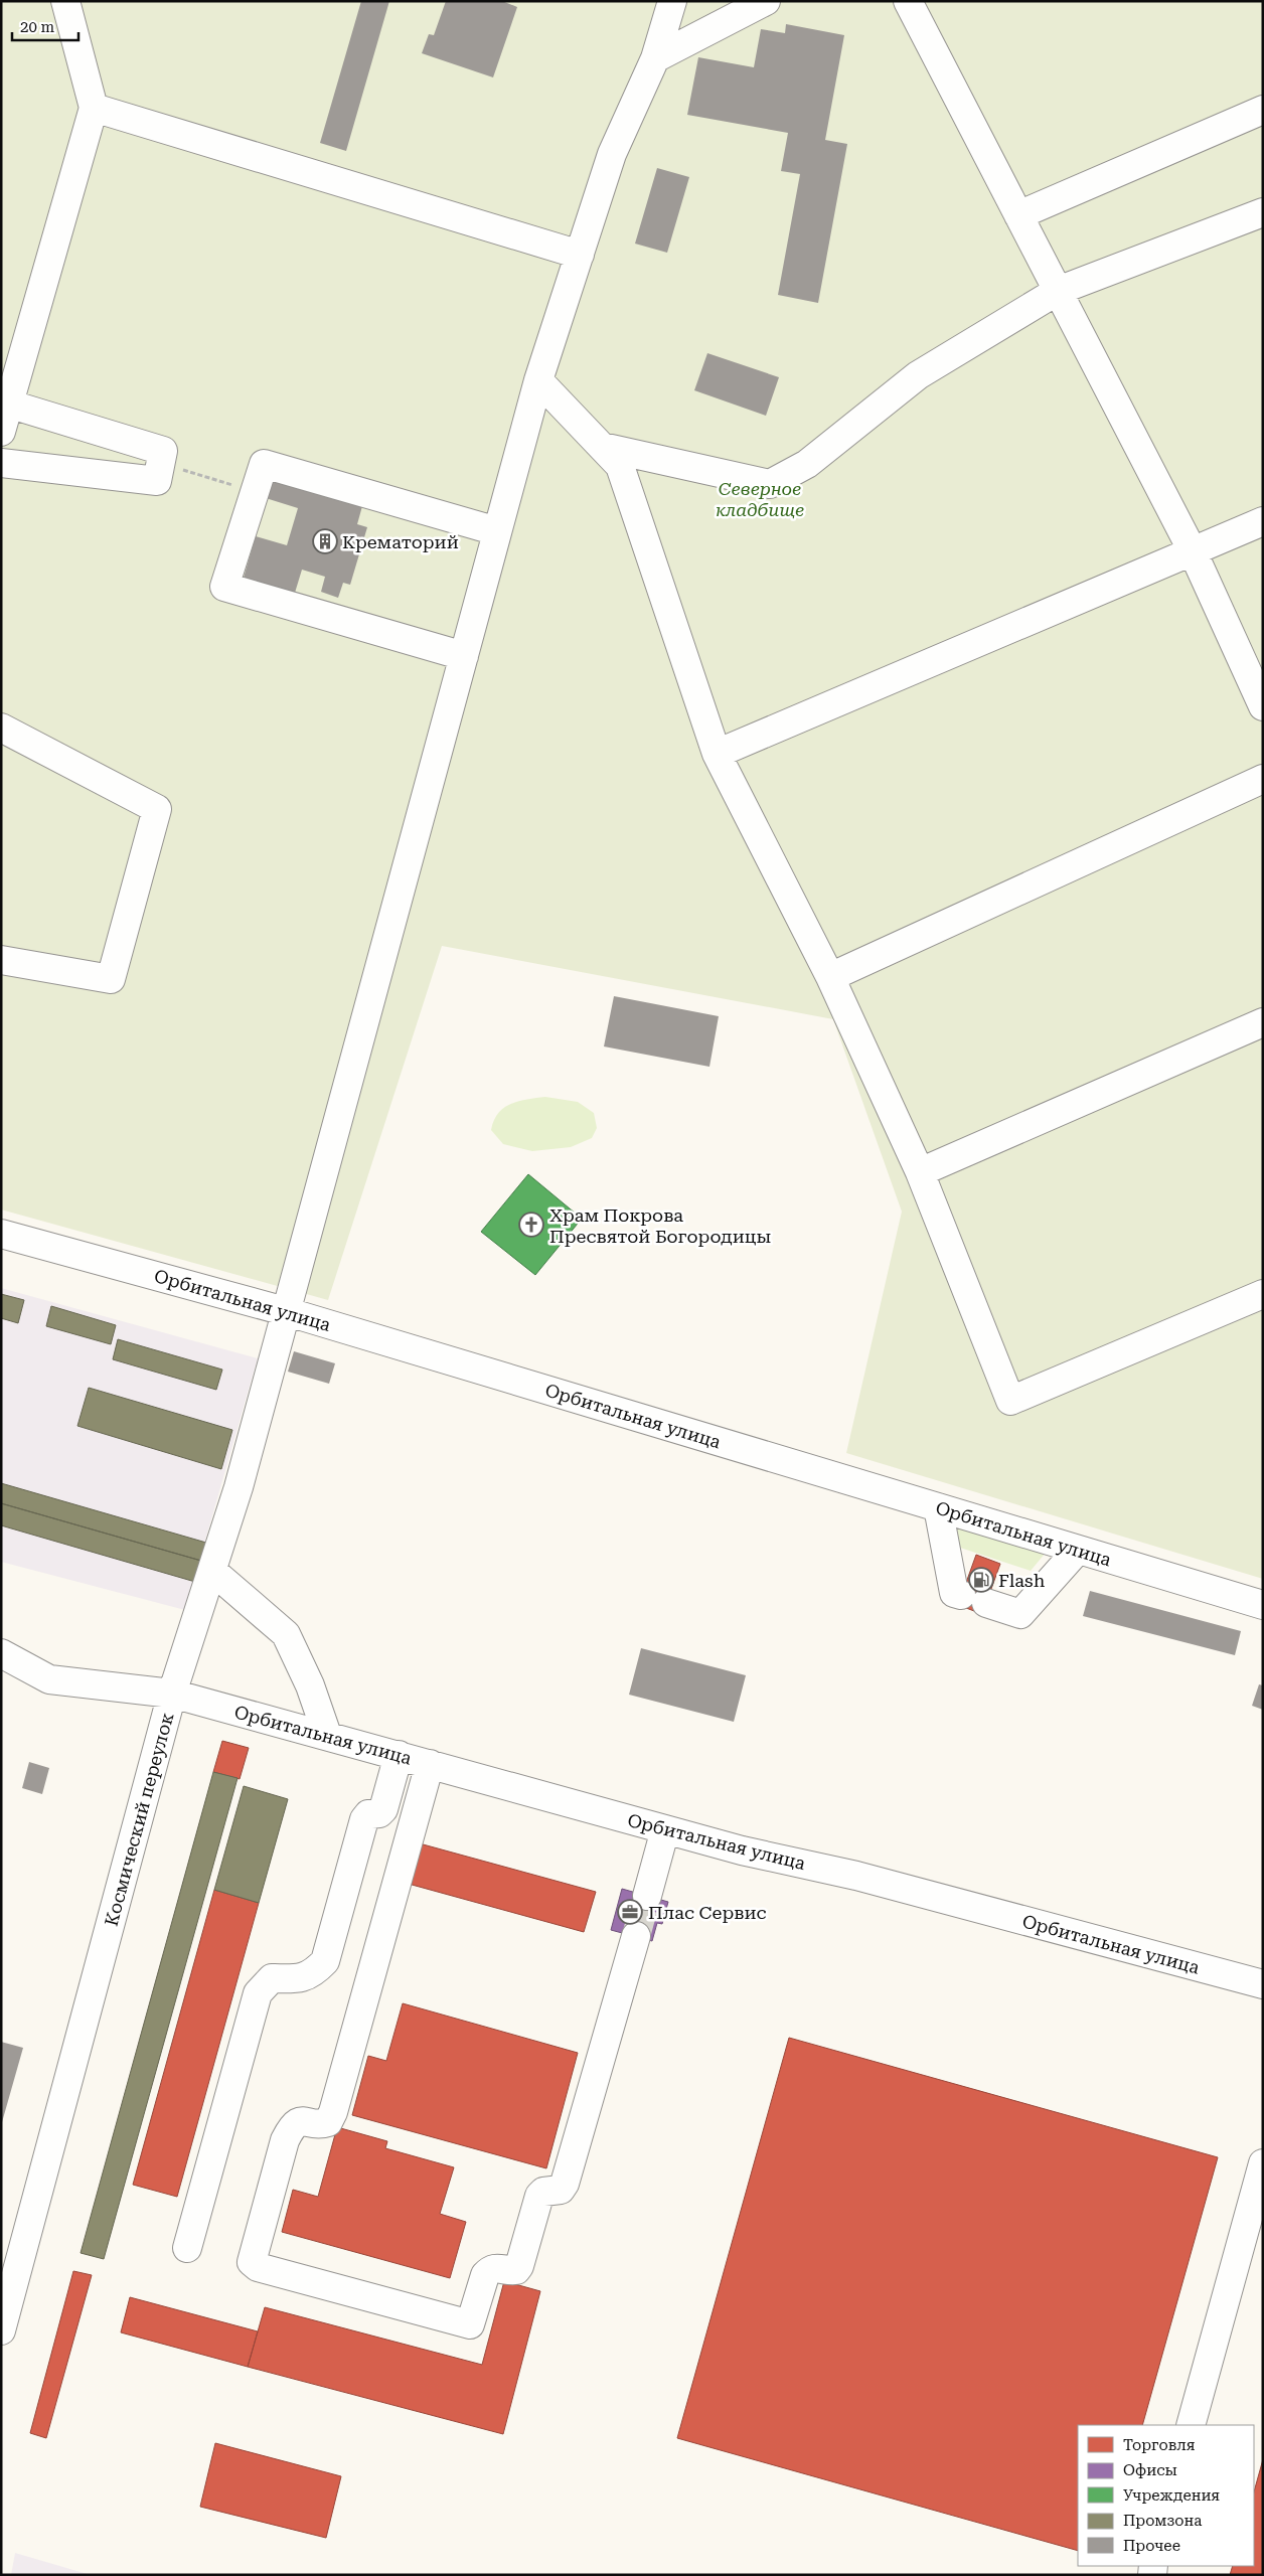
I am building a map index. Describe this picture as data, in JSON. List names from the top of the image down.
{
  "streets": {
    "street": ["Орбитальная улица", "Космический переулок"]
  },
  "crossings": [
    ["Орбитальная улица", "Космический переулок"]
  ],
  "parks": ["Северное кладбище"],
  "places": {
    "building": ["Крематорий"],
    "church": ["Храм Покрова Пресвятой Богородицы"],
    "fuel station": ["Flash"],
    "office": ["Плас Сервис"]
  },
  "legend": [
    "Торговля",
    "Офисы",
    "Учреждения",
    "Промзона",
    "Прочее"
  ],
  "scale_bar": "20 m"
}
